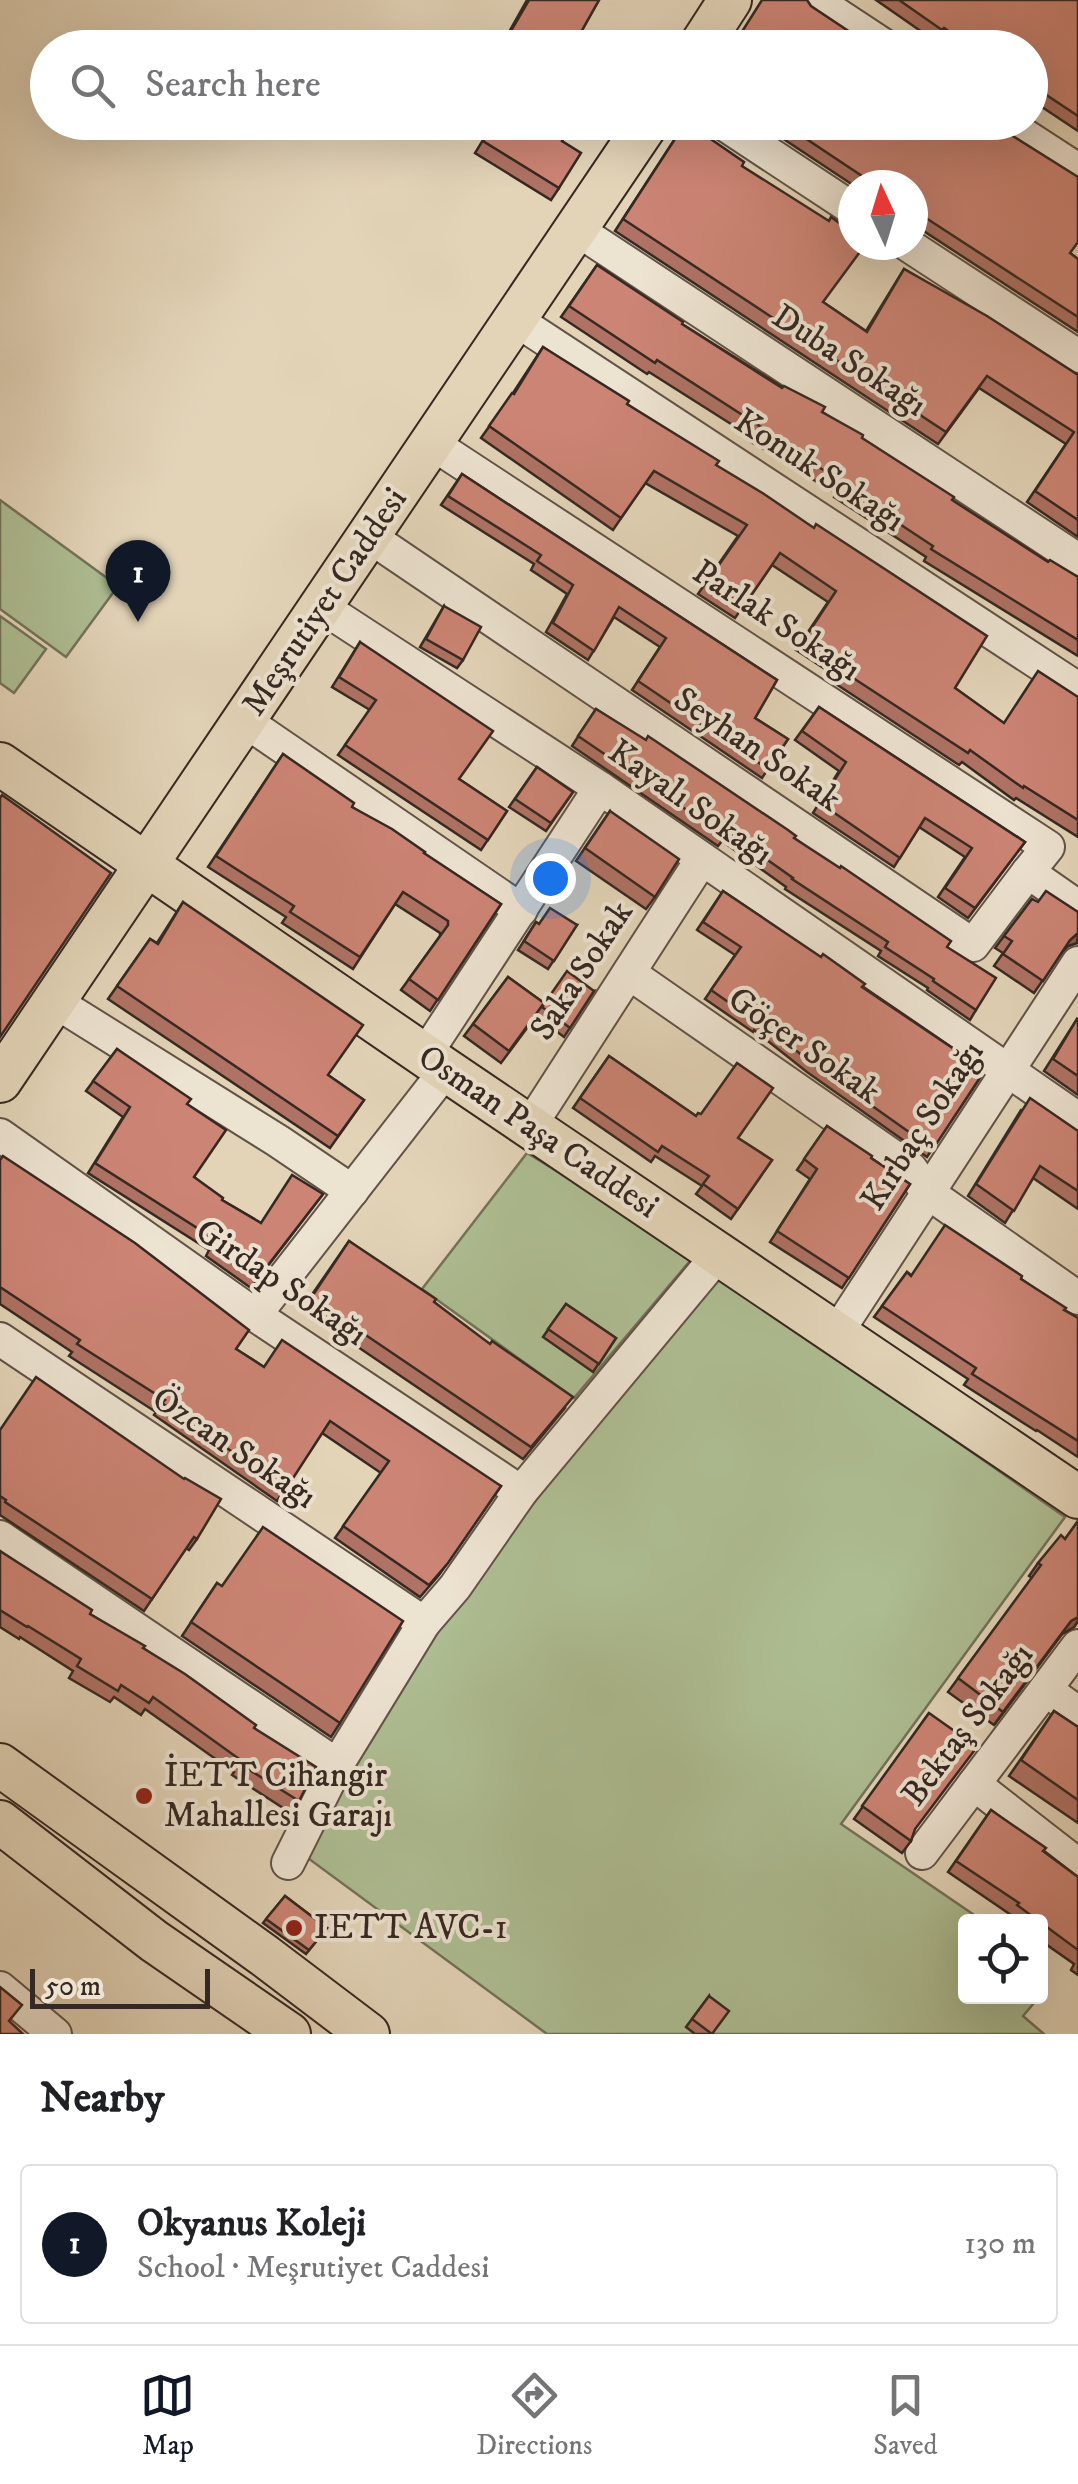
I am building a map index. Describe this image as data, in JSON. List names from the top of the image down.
{
  "streets": {
    "main road": ["Meşrutiyet Caddesi", "Osman Paşa Caddesi"],
    "street": [
      "Duba Sokağı",
      "Konuk Sokağı",
      "Parlak Sokağı",
      "Seyhan Sokak",
      "Kayalı Sokağı",
      "Saka Sokak",
      "Göçer Sokak",
      "Kırbaç Sokağı",
      "Girdap Sokağı",
      "Özcan Sokağı",
      "Bektaş Sokağı"
    ]
  },
  "crossings": [
    ["Duba Sokağı", "Meşrutiyet Caddesi"],
    ["Konuk Sokağı", "Meşrutiyet Caddesi"],
    ["Meşrutiyet Caddesi", "Parlak Sokağı"],
    ["Meşrutiyet Caddesi", "Seyhan Sokak"],
    ["Meşrutiyet Caddesi", "Kayalı Sokağı"],
    ["Meşrutiyet Caddesi", "Osman Paşa Caddesi"],
    ["Parlak Sokağı", "Seyhan Sokak"],
    ["Kayalı Sokağı", "Saka Sokak"],
    ["Kayalı Sokağı", "Kırbaç Sokağı"],
    ["Saka Sokak", "Göçer Sokak"],
    ["Saka Sokak", "Osman Paşa Caddesi"],
    ["Göçer Sokak", "Kırbaç Sokağı"],
    ["Kırbaç Sokağı", "Osman Paşa Caddesi"]
  ],
  "places": ["İETT Cihangir Mahallesi Garajı", "IETT AVC-1"],
  "scale_bar": "50 m",
  "north": "top",
  "page": {
    "search": "Search here",
    "pins": "1",
    "scale": "50 m",
    "heading": "Nearby",
    "list": [
      {
        "mark": "1",
        "name": "Okyanus Koleji",
        "note": "School · Meşrutiyet Caddesi",
        "value": "130 m"
      }
    ],
    "nav": ["Map", "Directions", "Saved"]
  }
}
